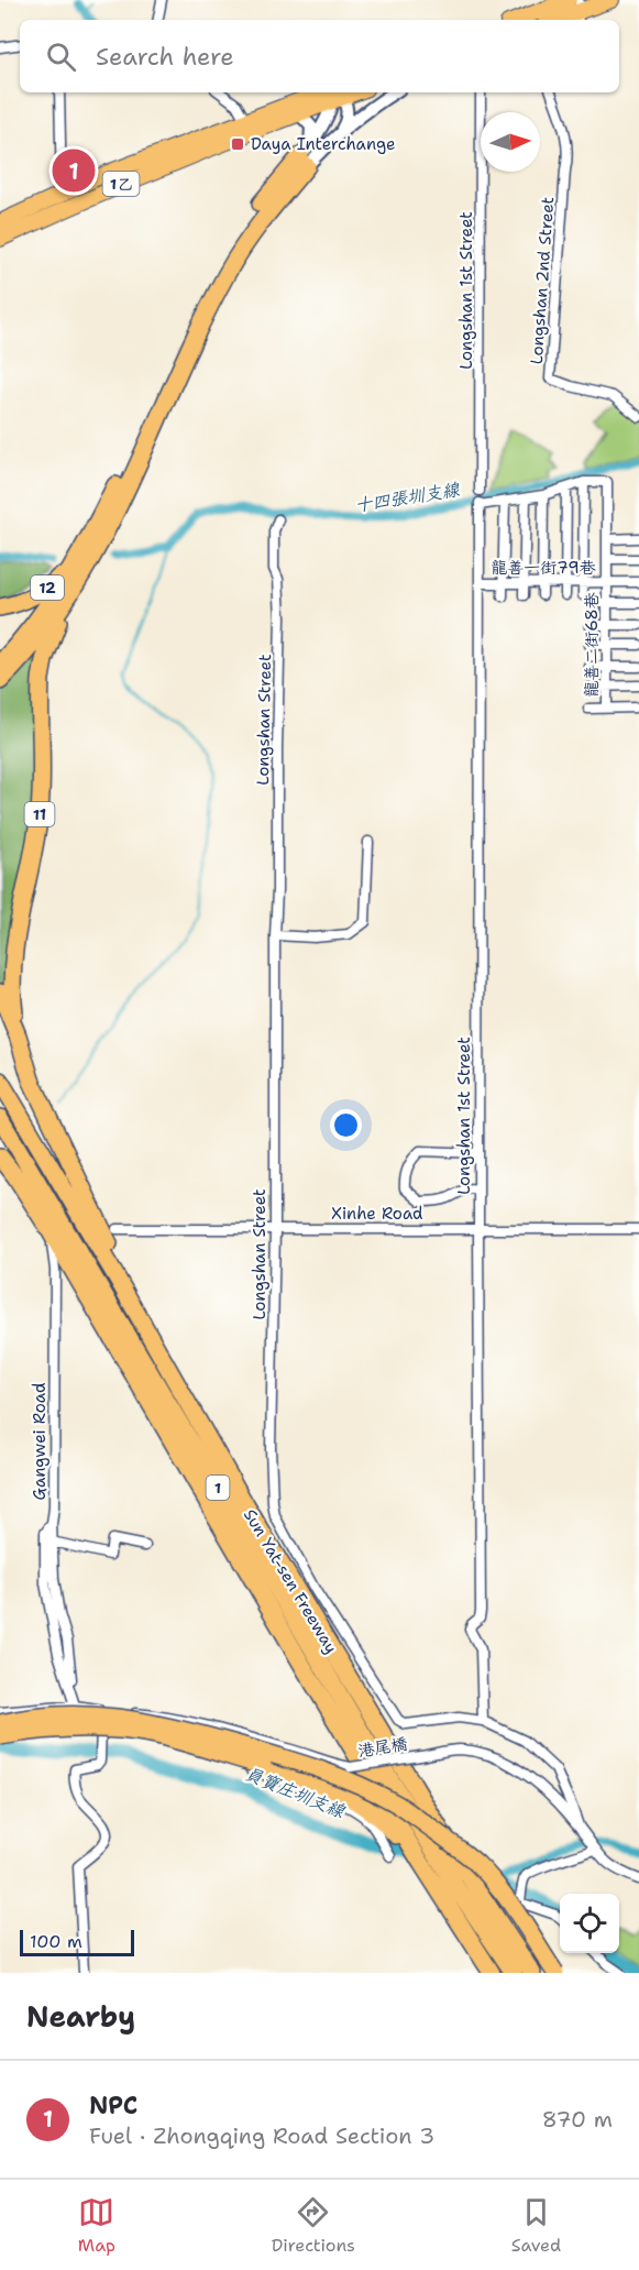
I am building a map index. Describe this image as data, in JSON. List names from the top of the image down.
{
  "streets": {
    "highway": [
      "12",
      "11",
      "1",
      "Sun Yat-sen Freeway"
    ],
    "main road": ["1乙"],
    "street": [
      "Longshan 2nd Street",
      "Longshan 1st Street",
      "龍善一街79巷",
      "龍善二街68巷",
      "Longshan Street",
      "Xinhe Road",
      "Gangwei Road",
      "港尾橋"
    ]
  },
  "crossings": [
    ["Longshan 1st Street", "龍善一街79巷"],
    ["Longshan 1st Street", "Longshan Street"],
    ["Longshan 1st Street", "Xinhe Road"],
    ["龍善一街79巷", "龍善二街68巷"],
    ["Longshan Street", "Xinhe Road"],
    ["Longshan Street", "港尾橋"]
  ],
  "water": ["十四張圳支線", "員寶庄圳支線"],
  "places": {
    "transit": ["Daya Interchange"]
  },
  "scale_bar": "100 m",
  "north": "right",
  "page": {
    "search": "Search here",
    "pins": "1",
    "scale": "100 m",
    "heading": "Nearby",
    "list": [
      {
        "mark": "1",
        "name": "NPC",
        "note": "Fuel · Zhongqing Road Section 3",
        "value": "870 m"
      }
    ],
    "nav": ["Map", "Directions", "Saved"]
  }
}
